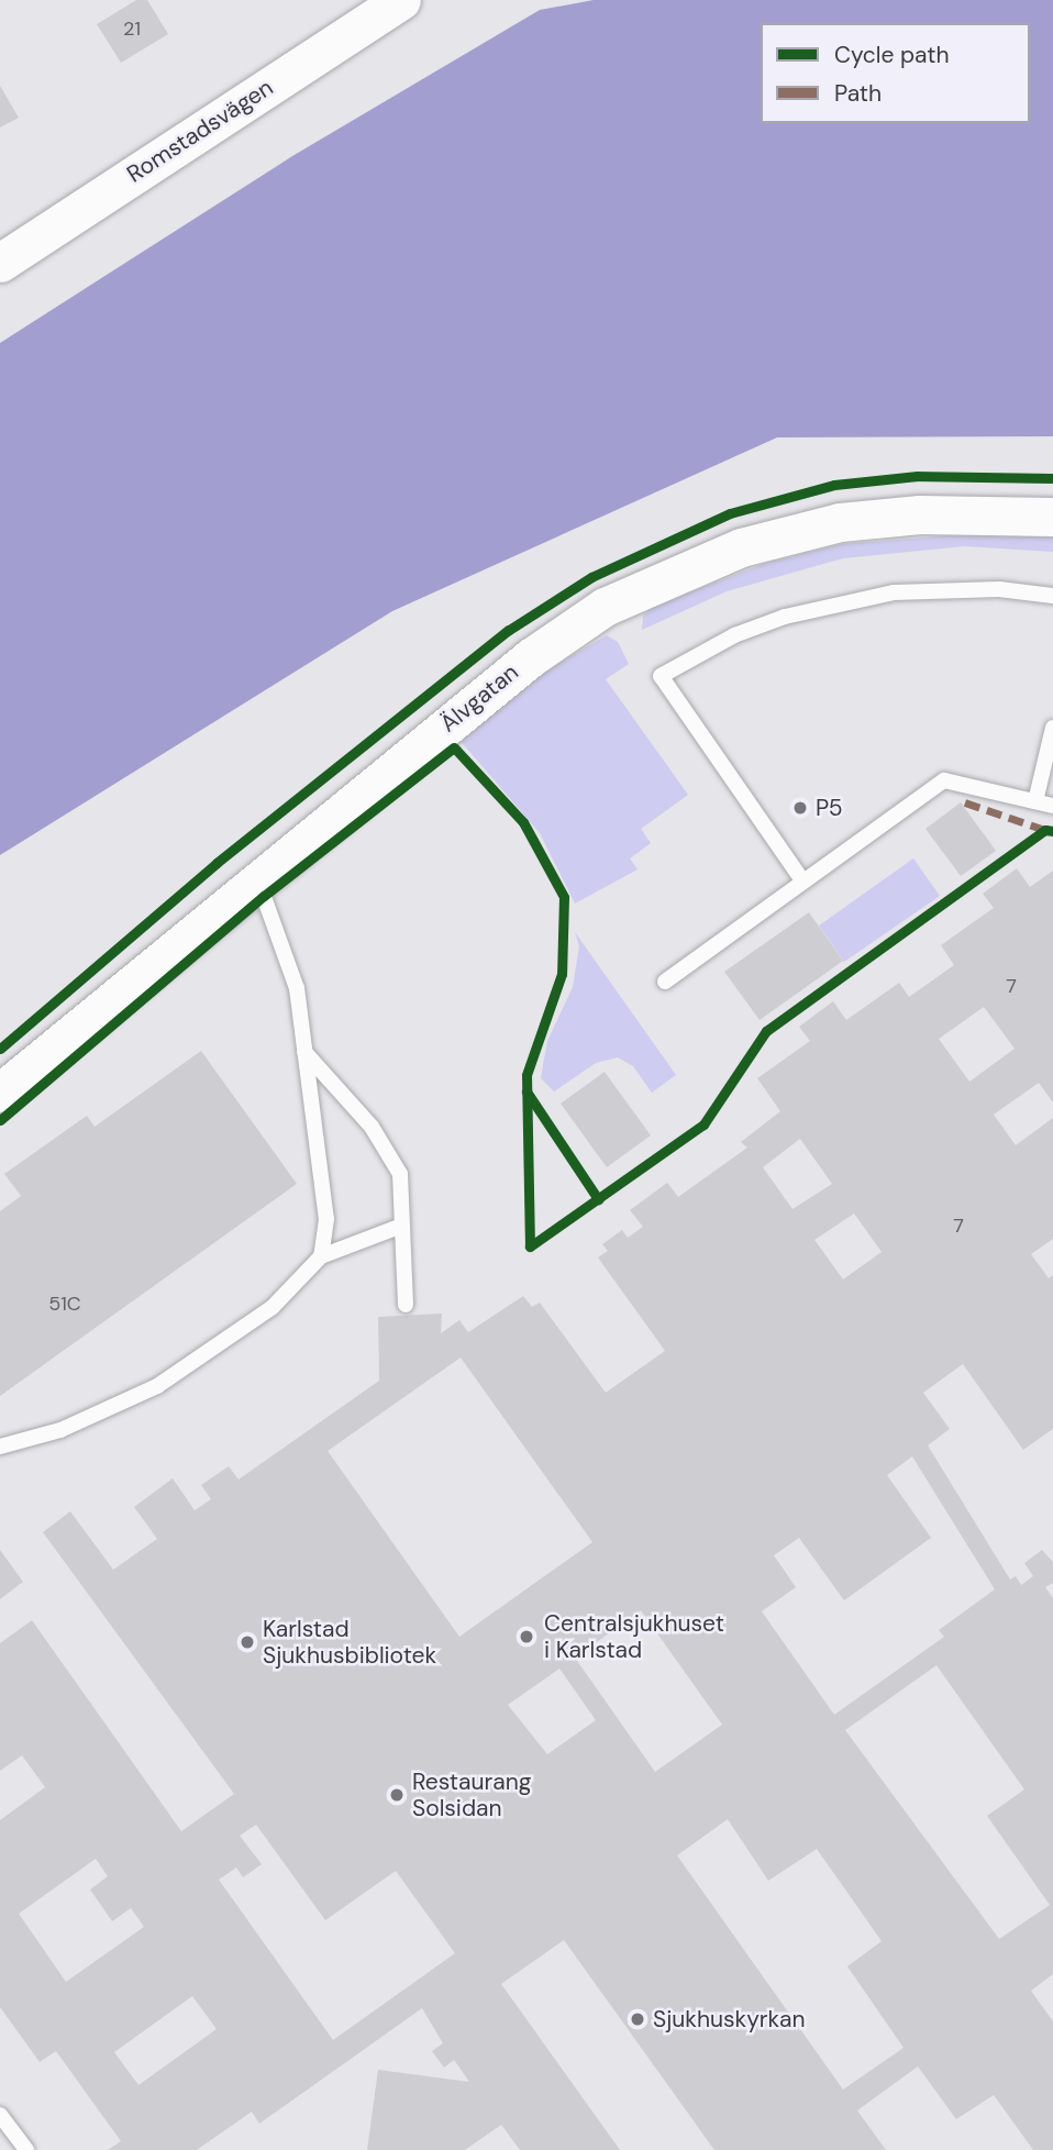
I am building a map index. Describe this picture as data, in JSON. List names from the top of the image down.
{
  "streets": {
    "street": ["Romstadsvägen", "Älvgatan"]
  },
  "places": [
    "P5",
    "Centralsjukhuset i Karlstad",
    "Karlstad Sjukhusbibliotek",
    "Restaurang Solsidan",
    "Sjukhuskyrkan"
  ],
  "house_numbers": [
    "21",
    "7",
    "7",
    "51C"
  ],
  "legend": ["Cycle path", "Path"]
}
